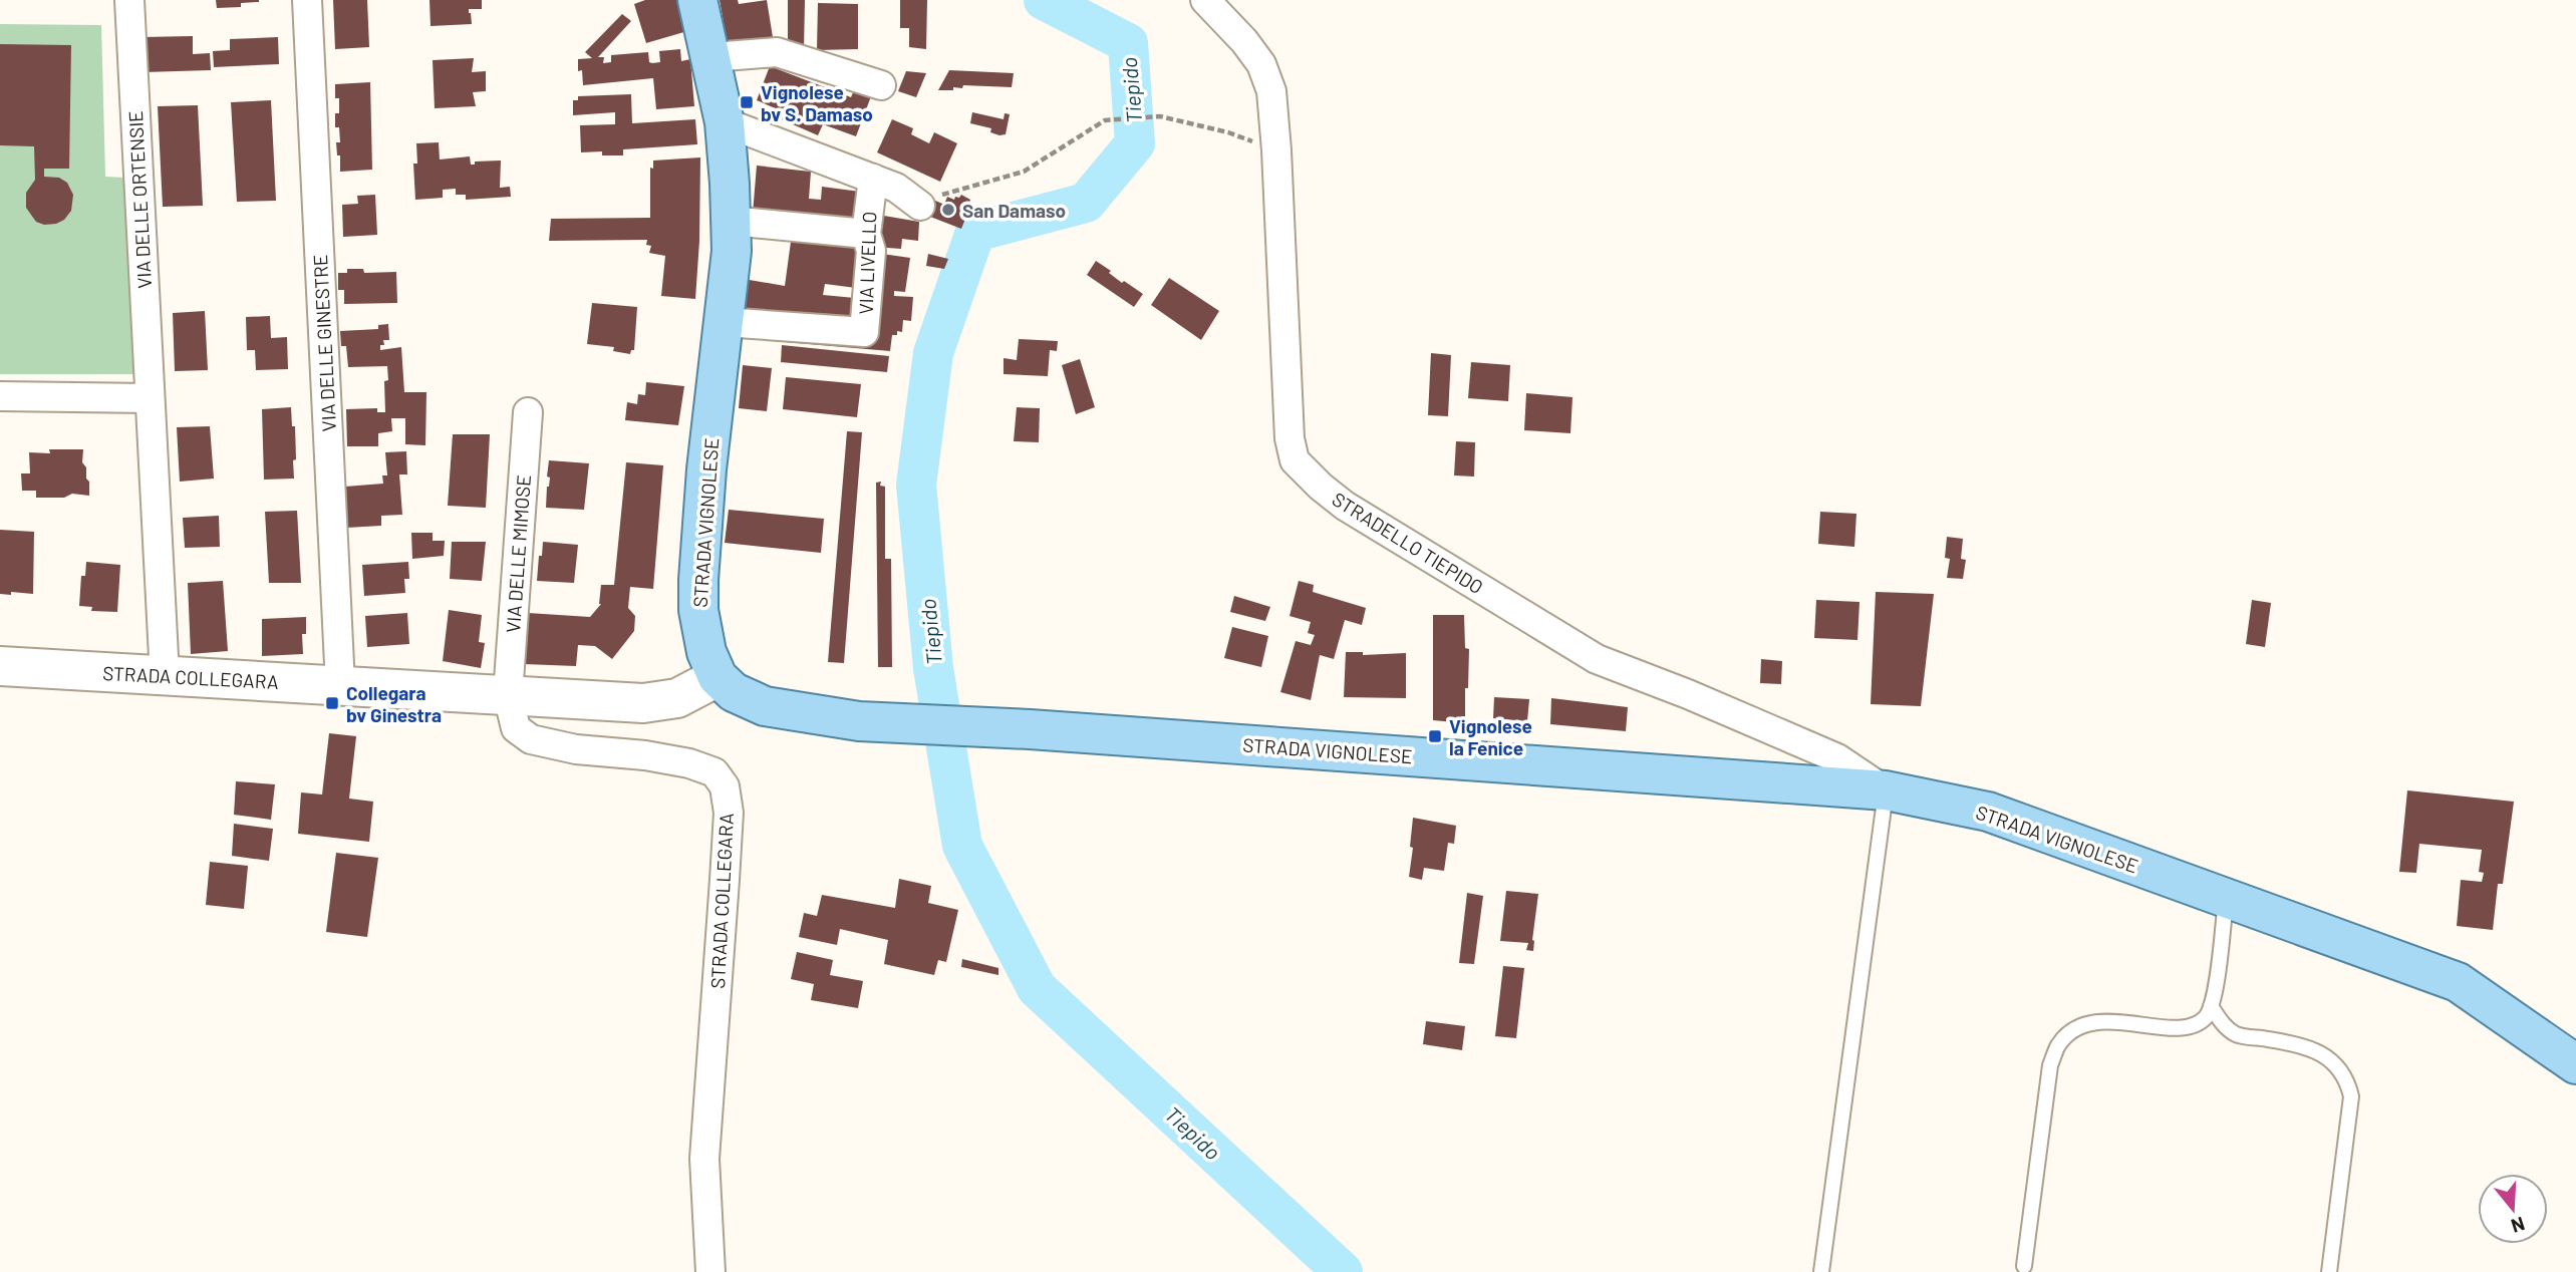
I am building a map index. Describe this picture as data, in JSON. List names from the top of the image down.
{
  "streets": {
    "main road": ["STRADA VIGNOLESE"],
    "street": [
      "VIA DELLE ORTENSIE",
      "VIA LIVELLO",
      "VIA DELLE GINESTRE",
      "STRADELLO TIEPIDO",
      "VIA DELLE MIMOSE",
      "STRADA COLLEGARA"
    ]
  },
  "crossings": [
    ["VIA DELLE ORTENSIE", "STRADA COLLEGARA"],
    ["VIA LIVELLO", "STRADA VIGNOLESE"],
    ["VIA DELLE GINESTRE", "STRADA COLLEGARA"],
    ["STRADA VIGNOLESE", "STRADELLO TIEPIDO"],
    ["STRADA VIGNOLESE", "STRADA COLLEGARA"],
    ["VIA DELLE MIMOSE", "STRADA COLLEGARA"]
  ],
  "water": ["Tiepido"],
  "places": {
    "transit": ["Vignolese bv S. Damaso", "Collegara bv Ginestra", "Vignolese la Fenice"],
    "other": ["San Damaso"]
  },
  "north": "bottom"
}
